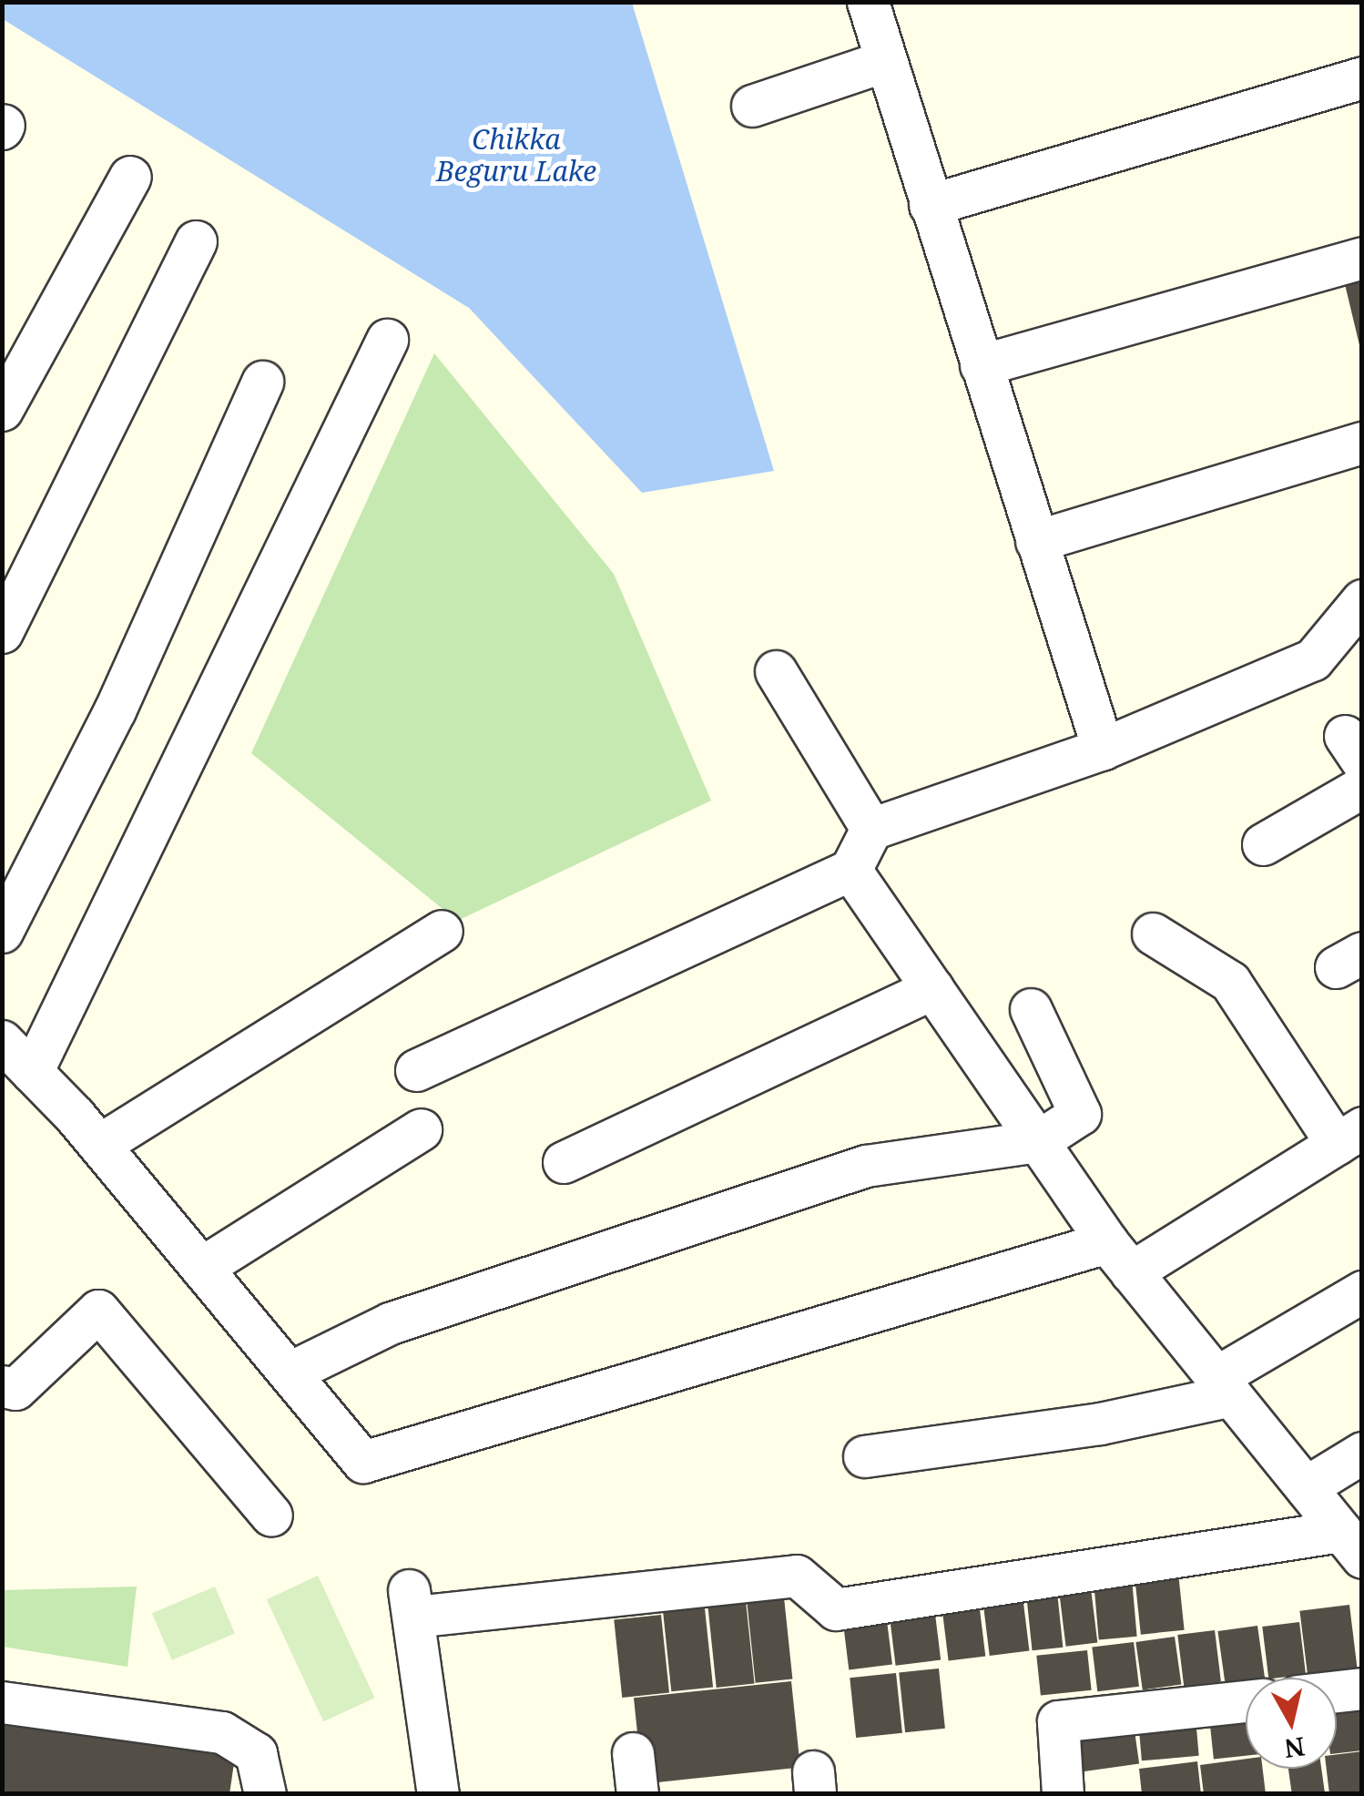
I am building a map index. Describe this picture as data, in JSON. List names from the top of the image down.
{
  "water": ["Chikka Beguru Lake"],
  "north": "bottom"
}
